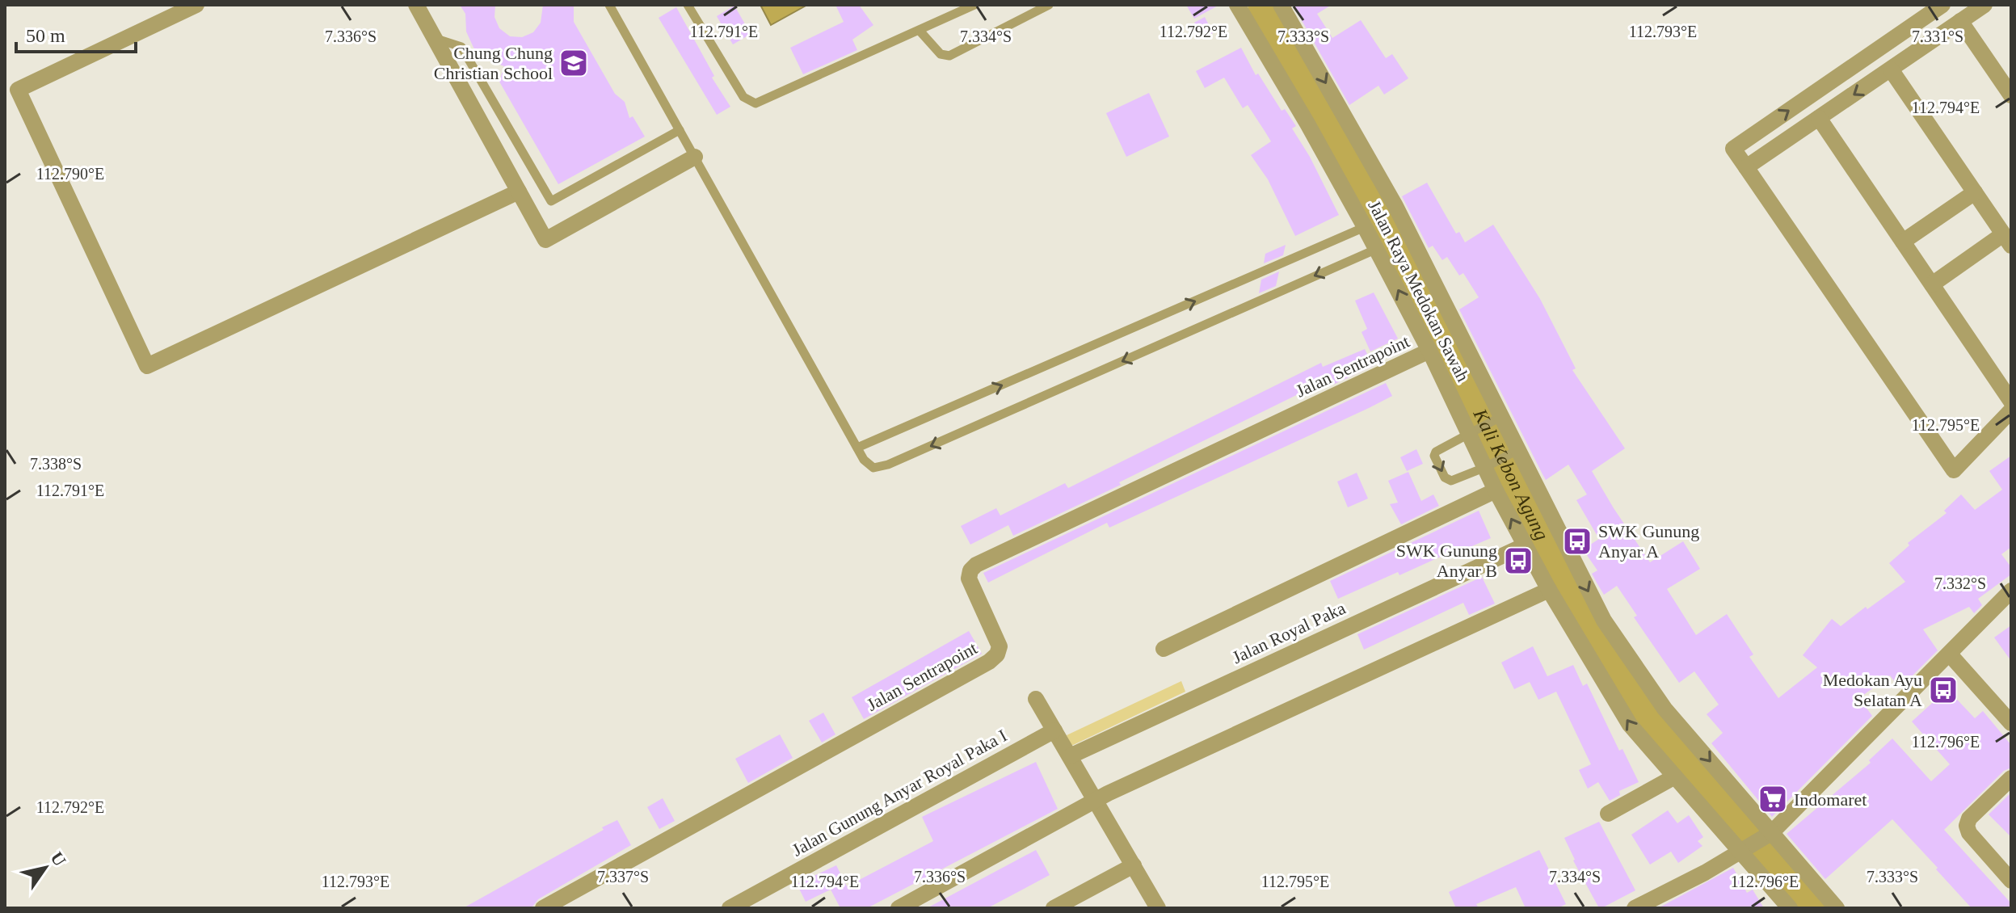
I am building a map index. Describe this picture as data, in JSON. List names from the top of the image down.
{
  "streets": {
    "street": [
      "Jalan Raya Medokan Sawah",
      "Jalan Sentrapoint",
      "Jalan Royal Paka",
      "Jalan Gunung Anyar Royal Paka I"
    ]
  },
  "crossings": [
    ["Jalan Raya Medokan Sawah", "Jalan Sentrapoint"],
    ["Jalan Raya Medokan Sawah", "Jalan Royal Paka"]
  ],
  "water": ["Kali Kebon Agung"],
  "places": {
    "school or university": ["Chung Chung Christian School"],
    "bus stop": ["SWK Gunung Anyar A", "SWK Gunung Anyar B", "Medokan Ayu Selatan A"],
    "supermarket": ["Indomaret"]
  },
  "scale_bar": "50 m",
  "north": "top right",
  "coordinates": [
    "112.792°E",
    "112.791°E",
    "112.793°E",
    "7.336°S",
    "7.334°S",
    "7.333°S",
    "7.331°S",
    "112.794°E",
    "112.790°E",
    "112.795°E",
    "7.338°S",
    "7.332°S",
    "112.796°E",
    "7.337°S"
  ]
}
